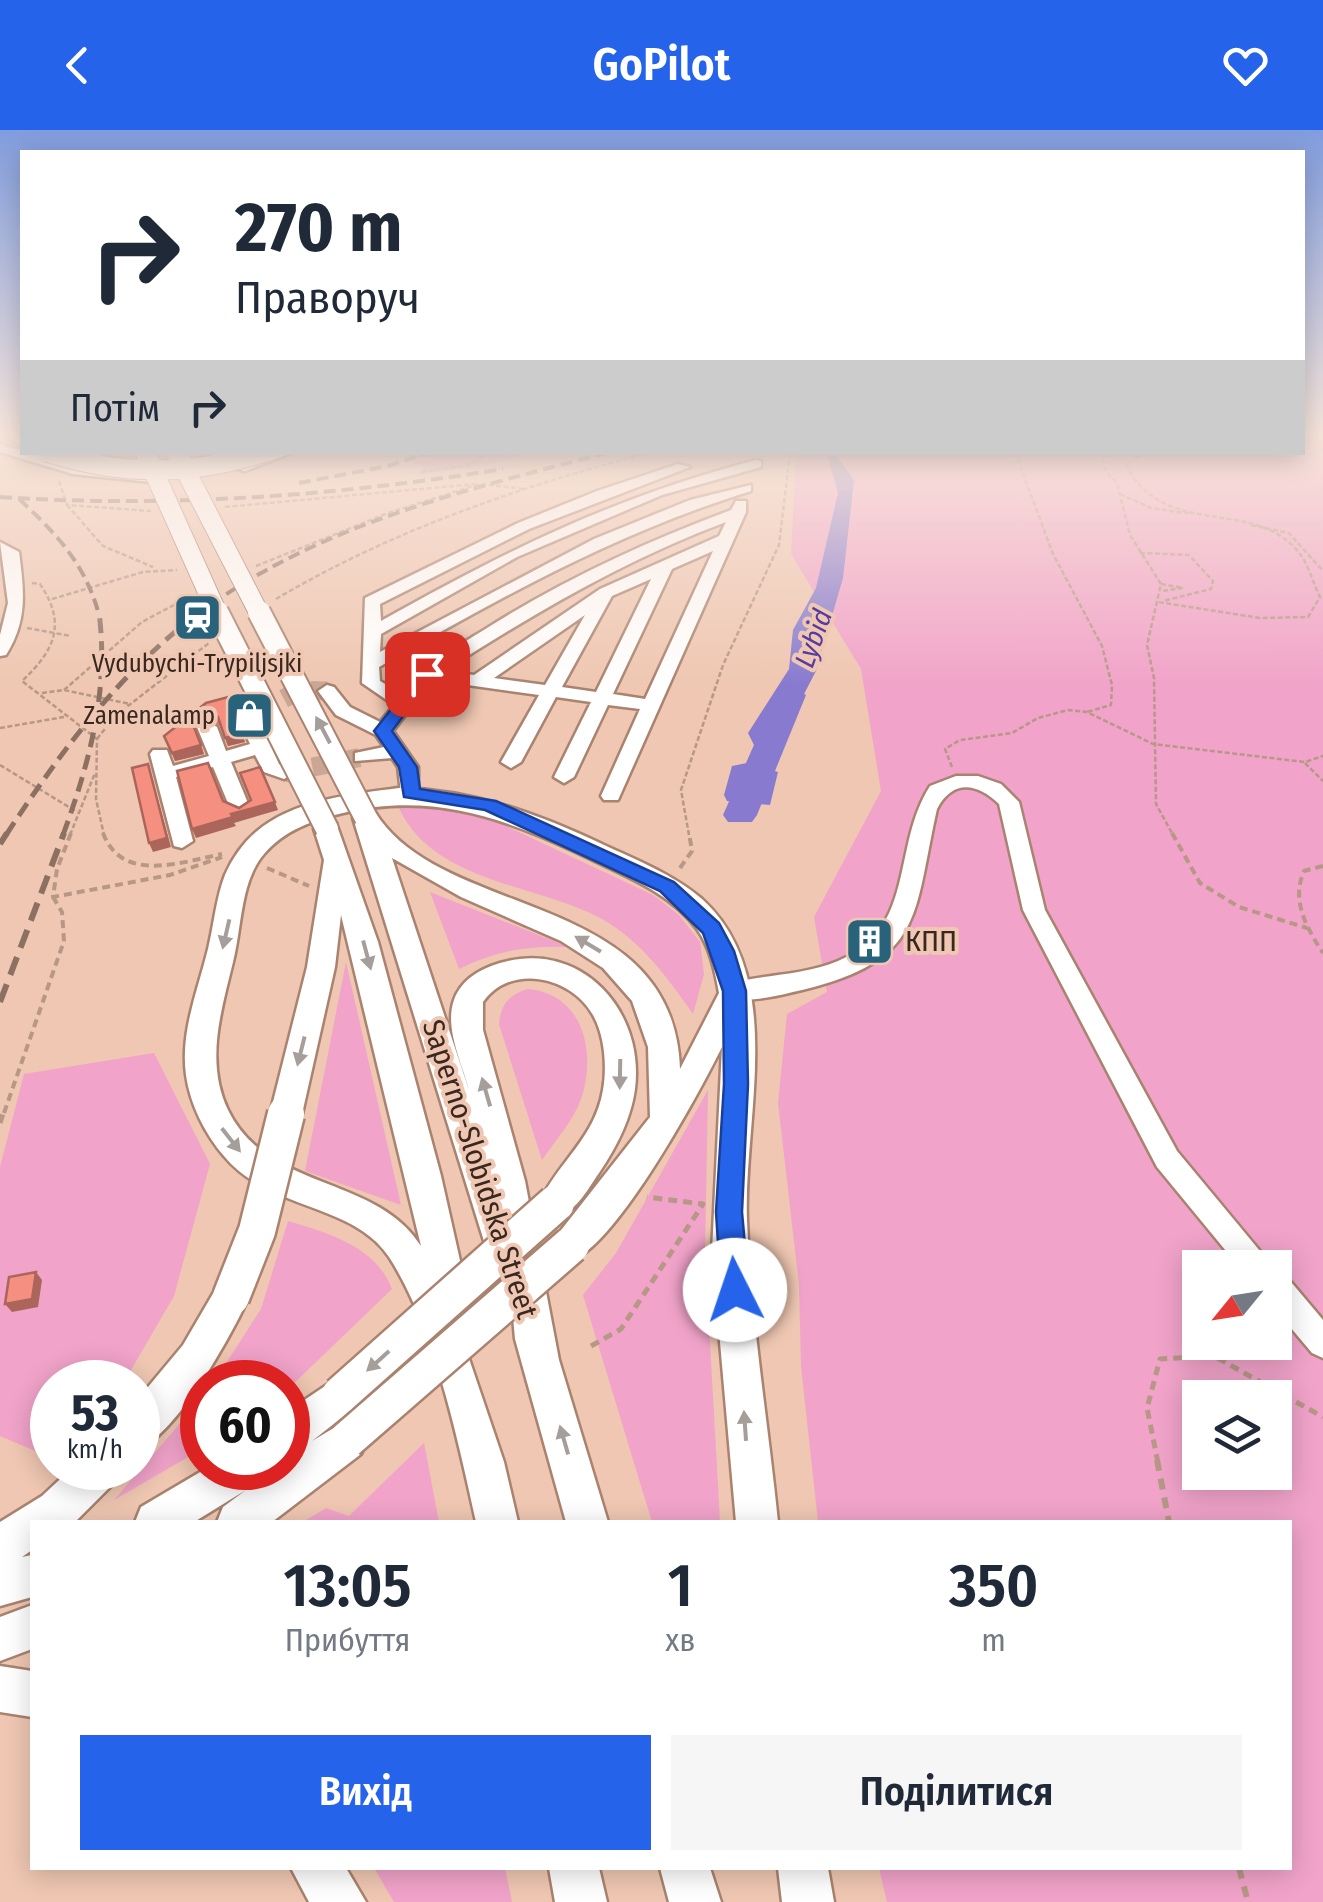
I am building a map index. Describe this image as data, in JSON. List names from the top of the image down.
{
  "streets": {
    "main road": ["Saperno-Slobidska Street"]
  },
  "water": ["Lybid"],
  "places": {
    "station": ["Vydubychi-Trypiljsjki"],
    "shop": ["Zamenalamp"],
    "building": ["КПП"]
  },
  "north": "bottom left",
  "page": {
    "header": "GoPilot",
    "turn": ["270 m", "Праворуч"],
    "then": "Потім",
    "speed": "53 km/h",
    "limit": "60",
    "eta": [
      "13:05",
      "Прибуття",
      "1",
      "хв",
      "350",
      "m"
    ],
    "buttons": ["Вихід", "Поділитися"]
  }
}
